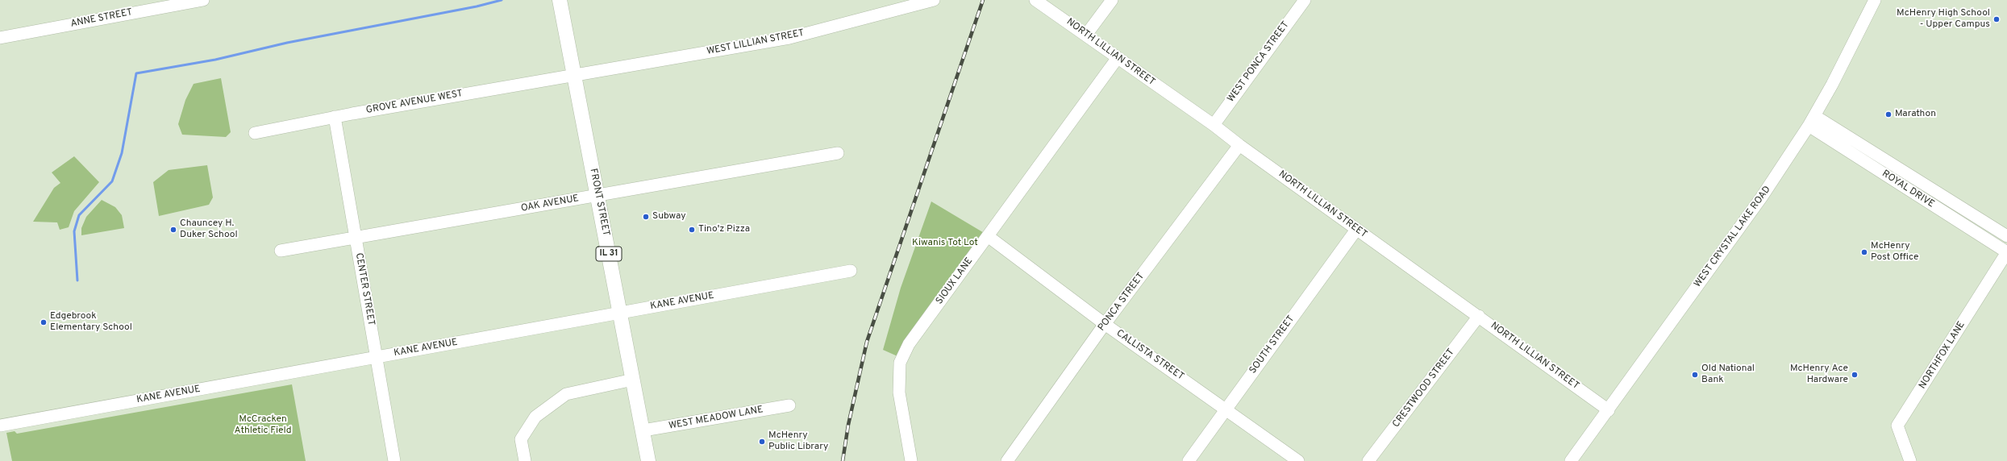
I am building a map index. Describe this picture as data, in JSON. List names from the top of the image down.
{
  "streets": {
    "main road": ["FRONT STREET", "IL 31"],
    "street": [
      "ANNE STREET",
      "WEST LILLIAN STREET",
      "NORTH LILLIAN STREET",
      "WEST PONCA STREET",
      "GROVE AVENUE WEST",
      "ROYAL DRIVE",
      "OAK AVENUE",
      "WEST CRYSTAL LAKE ROAD",
      "SIOUX LANE",
      "CENTER STREET",
      "KANE AVENUE",
      "PONCA STREET",
      "SOUTH STREET",
      "CALLISTA STREET",
      "NORTHFOX LANE",
      "CRESTWOOD STREET",
      "WEST MEADOW LANE"
    ]
  },
  "crossings": [
    ["WEST LILLIAN STREET", "GROVE AVENUE WEST"],
    ["WEST LILLIAN STREET", "FRONT STREET"],
    ["NORTH LILLIAN STREET", "WEST PONCA STREET"],
    ["NORTH LILLIAN STREET", "WEST CRYSTAL LAKE ROAD"],
    ["NORTH LILLIAN STREET", "SIOUX LANE"],
    ["NORTH LILLIAN STREET", "PONCA STREET"],
    ["NORTH LILLIAN STREET", "SOUTH STREET"],
    ["NORTH LILLIAN STREET", "CRESTWOOD STREET"],
    ["GROVE AVENUE WEST", "FRONT STREET"],
    ["GROVE AVENUE WEST", "CENTER STREET"],
    ["ROYAL DRIVE", "WEST CRYSTAL LAKE ROAD"],
    ["ROYAL DRIVE", "NORTHFOX LANE"],
    ["FRONT STREET", "OAK AVENUE"],
    ["FRONT STREET", "KANE AVENUE"],
    ["FRONT STREET", "WEST MEADOW LANE"],
    ["OAK AVENUE", "CENTER STREET"],
    ["SIOUX LANE", "CALLISTA STREET"],
    ["CENTER STREET", "KANE AVENUE"],
    ["PONCA STREET", "CALLISTA STREET"],
    ["SOUTH STREET", "CALLISTA STREET"]
  ],
  "parks": ["Kiwanis Tot Lot", "McCracken Athletic Field"],
  "places": [
    "McHenry High School - Upper Campus",
    "Marathon",
    "Subway",
    "Chauncey H. Duker School",
    "Tino'z Pizza",
    "McHenry Post Office",
    "Edgebrook Elementary School",
    "Old National Bank",
    "McHenry Ace Hardware",
    "McHenry Public Library"
  ]
}
